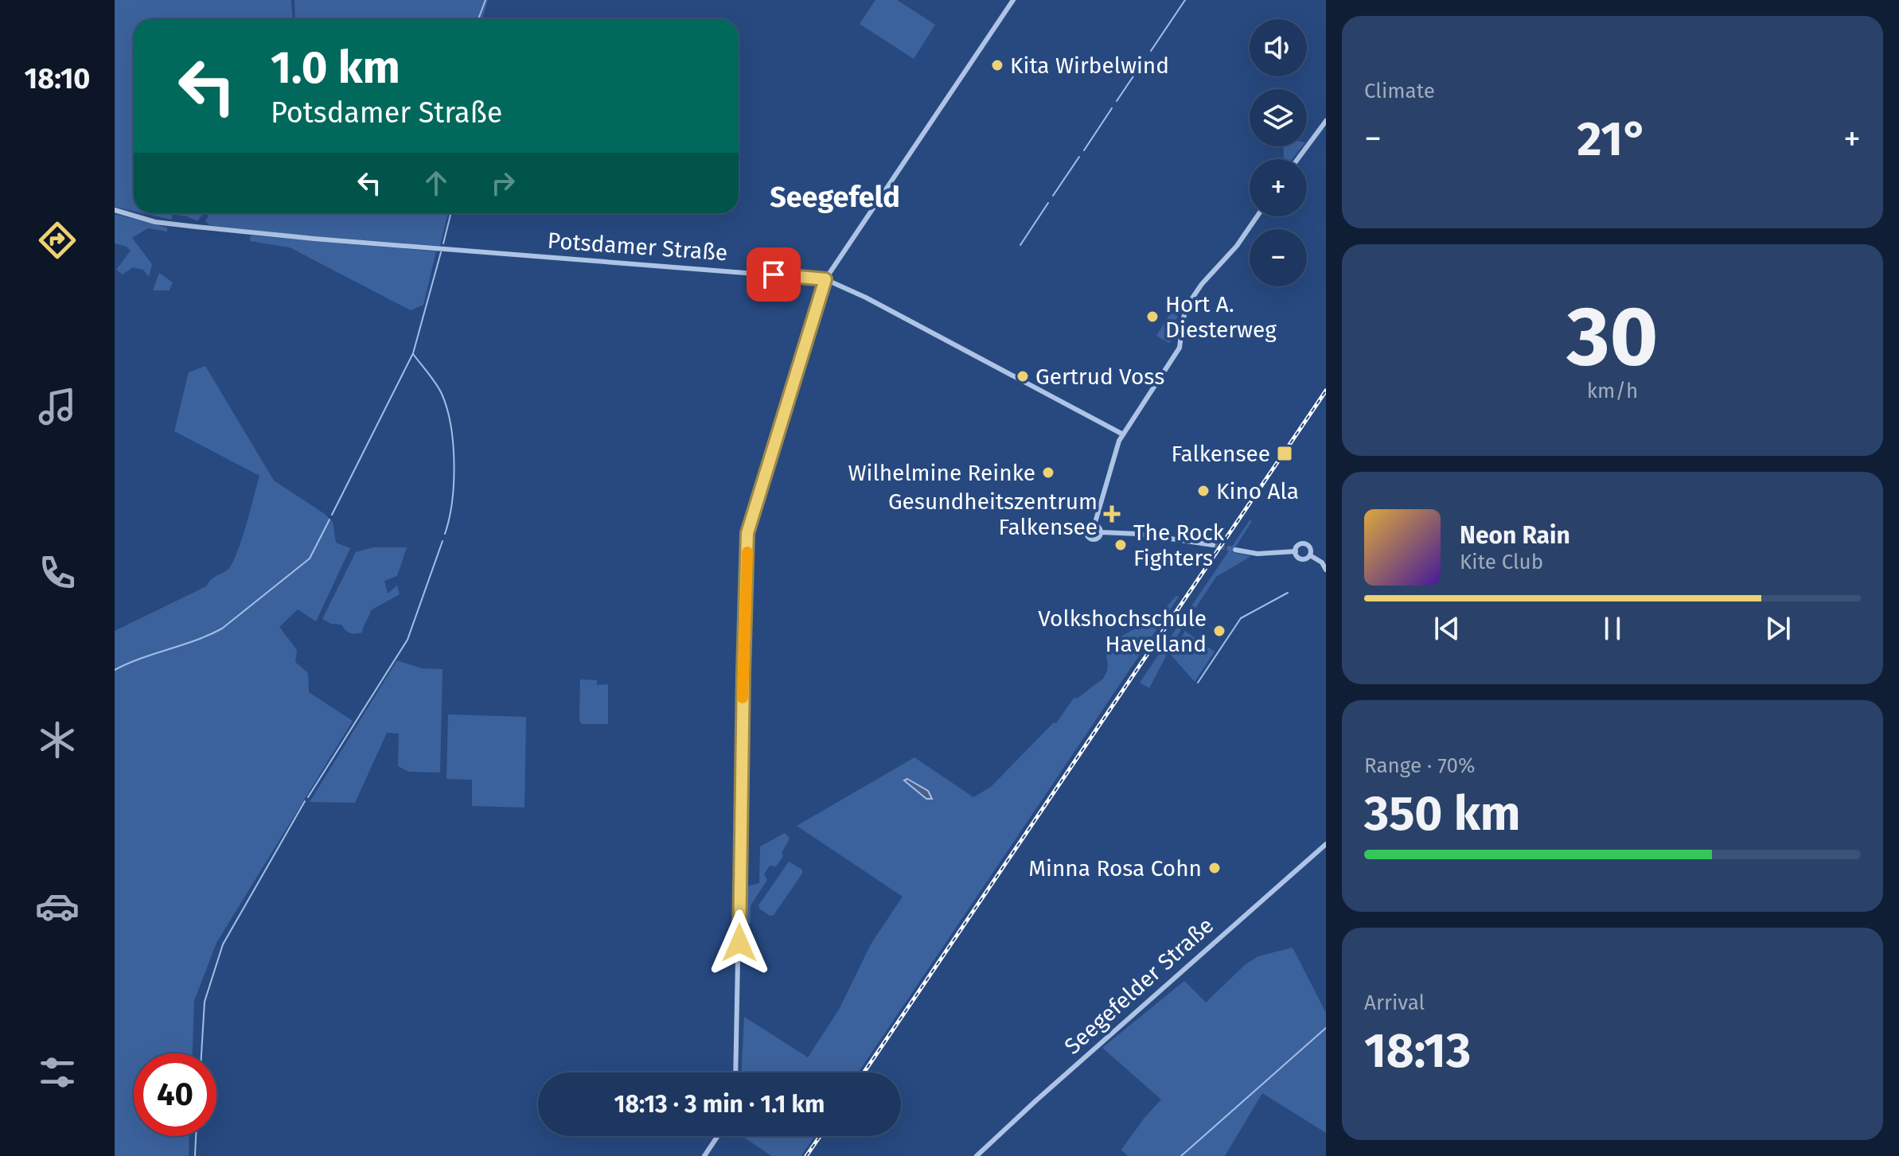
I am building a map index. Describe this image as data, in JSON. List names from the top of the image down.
{
  "streets": {
    "street": ["Potsdamer Straße", "Seegefelder Straße"]
  },
  "districts": ["Seegefeld"],
  "places": {
    "other": [
      "Kita Wirbelwind",
      "Hort A. Diesterweg",
      "Gertrud Voss",
      "Wilhelmine Reinke",
      "Kino Ala",
      "The Rock Fighters",
      "Volkshochschule Havelland",
      "Minna Rosa Cohn"
    ],
    "transit": ["Falkensee"],
    "health": ["Gesundheitszentrum Falkensee"]
  },
  "page": {
    "tabs": "18:10",
    "tile": [
      "Climate",
      ["30", "km/h"],
      ["Range · 70%", "350 km"],
      ["Arrival", "18:13"]
    ],
    "map_buttons": ["+", "−"],
    "turn": ["1.0 km", "Potsdamer Straße"],
    "heat": ["−", "21°", "+"],
    "song": ["Neon Rain", "Kite Club"],
    "limit": "40",
    "trip": "18:13 · 3 min · 1.1 km"
  }
}
